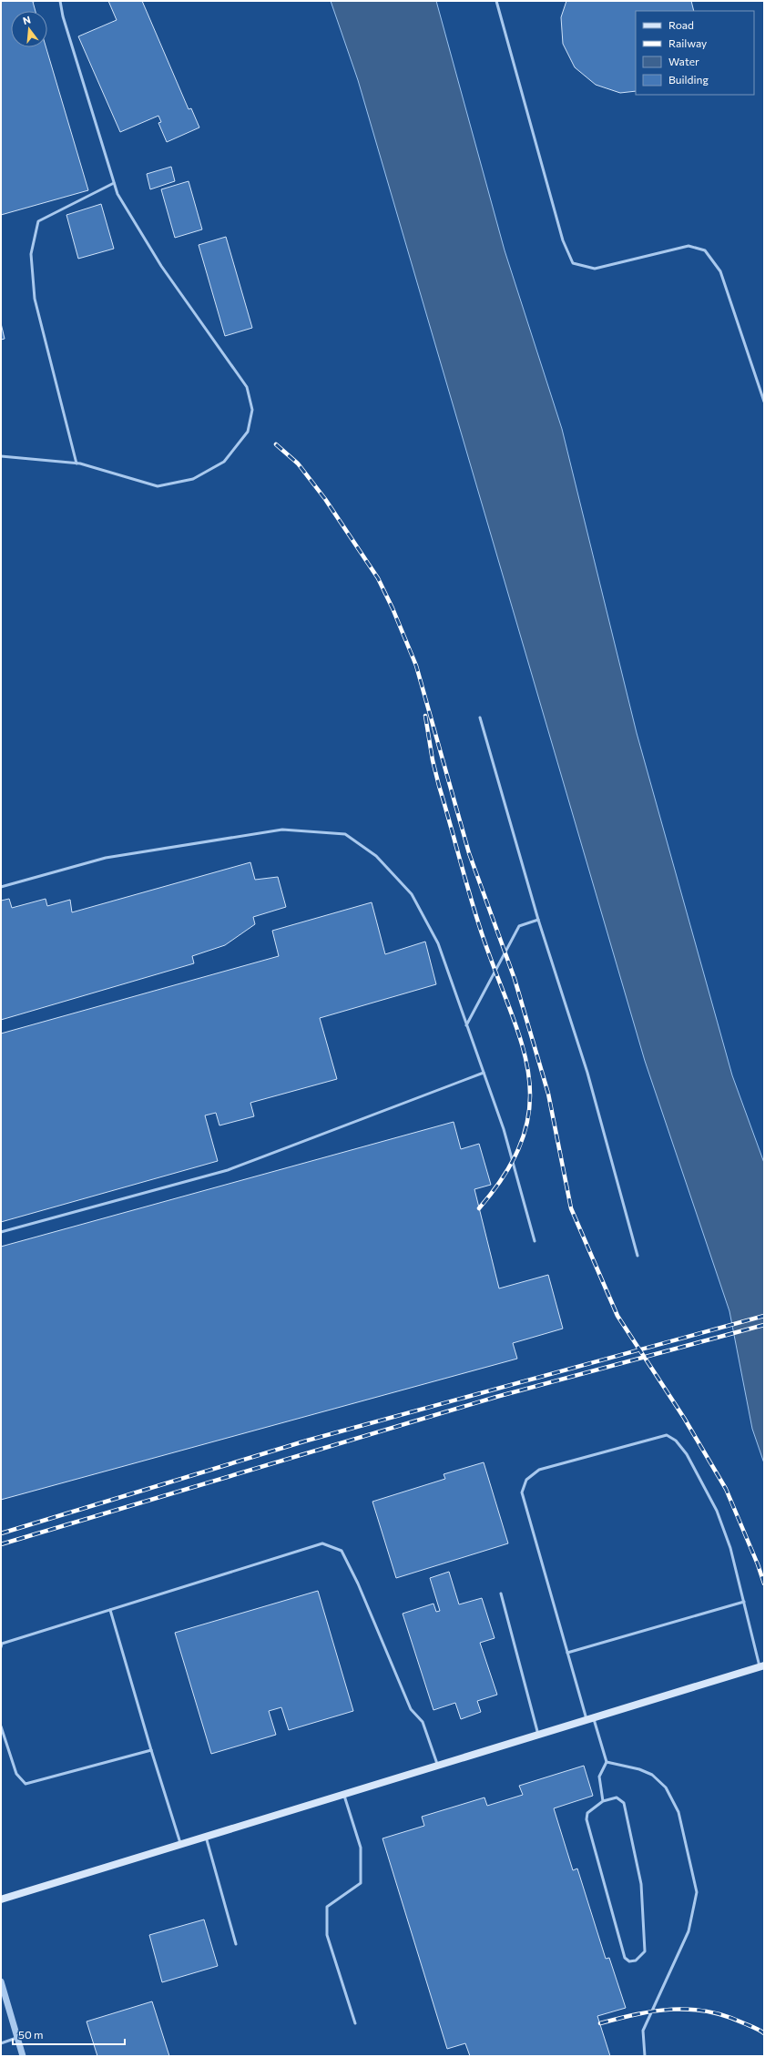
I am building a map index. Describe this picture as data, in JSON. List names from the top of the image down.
{
  "legend": [
    "Road",
    "Railway",
    "Water",
    "Building"
  ],
  "scale_bar": "50 m",
  "north": "top"
}
